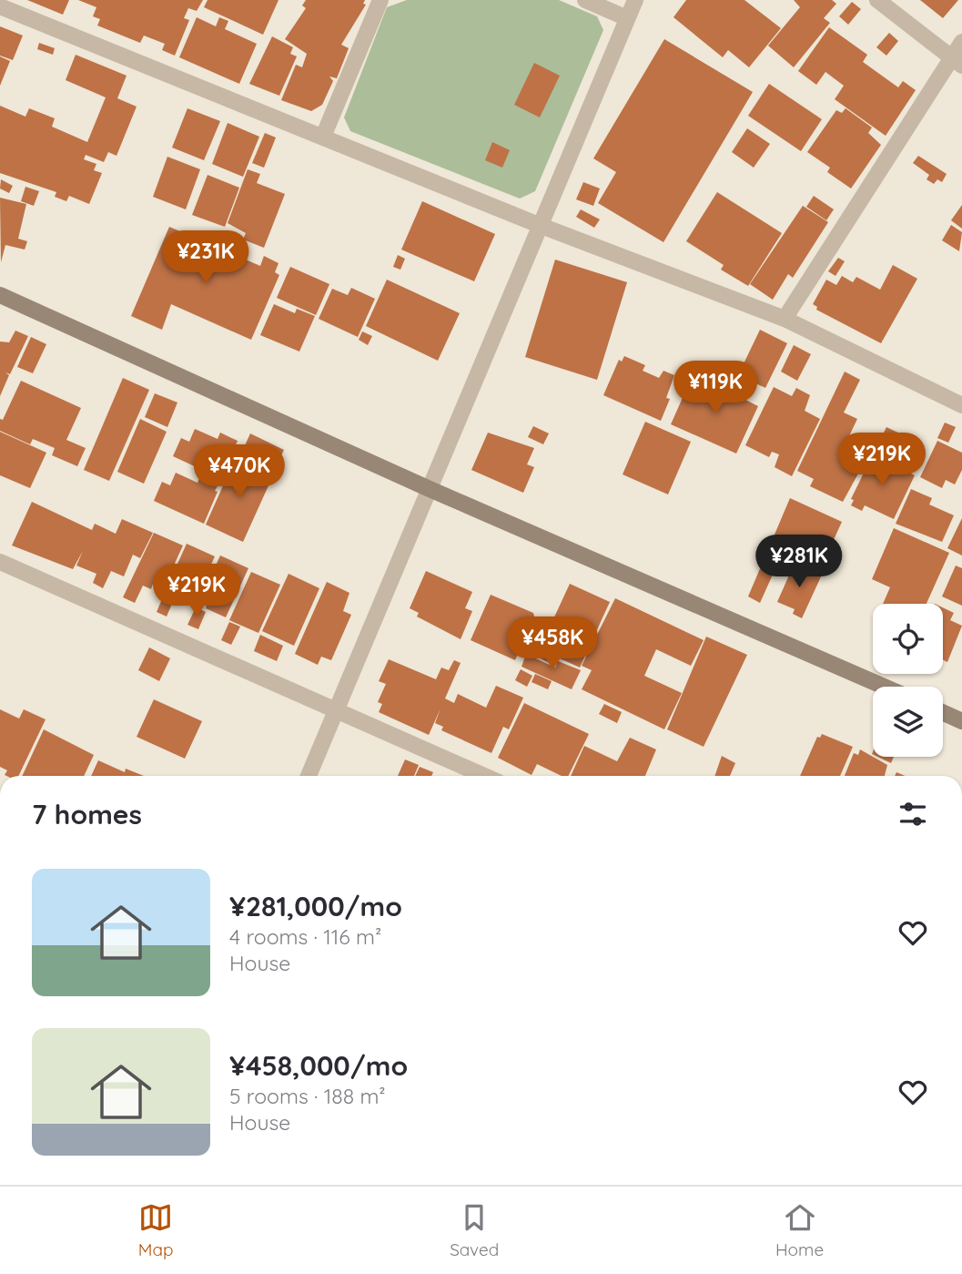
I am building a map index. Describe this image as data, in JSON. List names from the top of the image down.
{
  "page": {
    "price": [
      "¥231K",
      "¥119K",
      "¥219K",
      "¥470K",
      "¥281K",
      "¥219K",
      "¥458K"
    ],
    "heading": "7 homes",
    "list": [
      {
        "name": "¥281,000/mo",
        "note": "4 rooms · 116 m² · House"
      },
      {
        "name": "¥458,000/mo",
        "note": "5 rooms · 188 m² · House"
      }
    ],
    "tabs": ["Map", "Saved", "Home"]
  }
}
